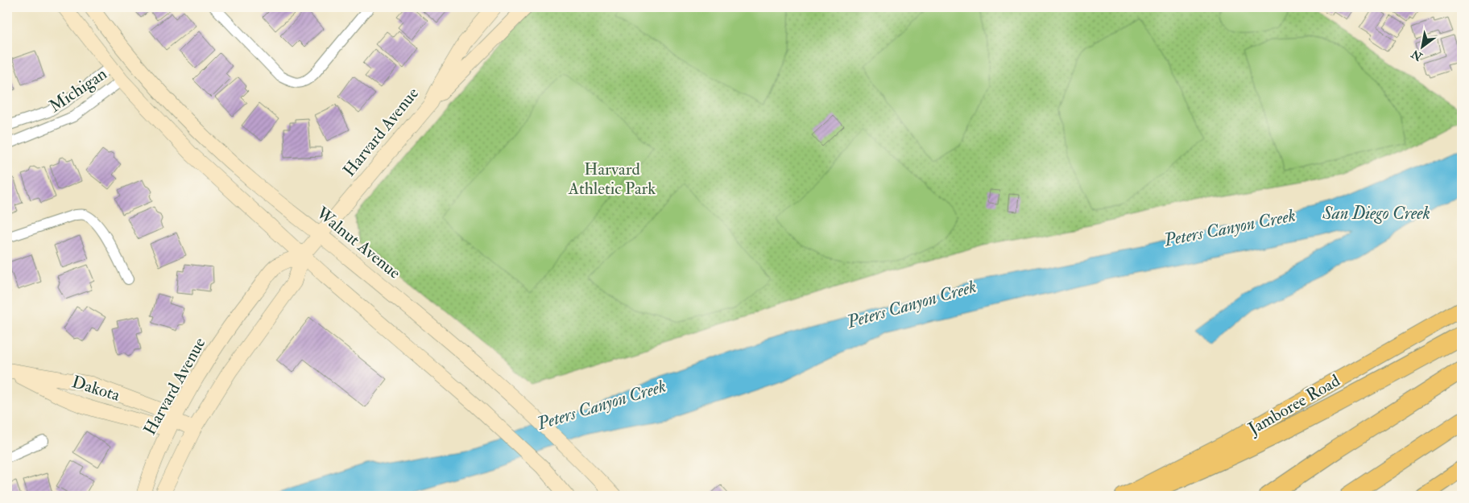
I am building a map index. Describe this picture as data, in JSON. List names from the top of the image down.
{
  "streets": {
    "main road": [
      "Harvard Avenue",
      "Walnut Avenue",
      "Dakota",
      "Jamboree Road"
    ],
    "street": ["Michigan"]
  },
  "crossings": [
    ["Harvard Avenue", "Walnut Avenue"],
    ["Harvard Avenue", "Dakota"]
  ],
  "water": ["San Diego Creek", "Peters Canyon Creek"],
  "parks": ["Harvard Athletic Park"],
  "north": "bottom left"
}
